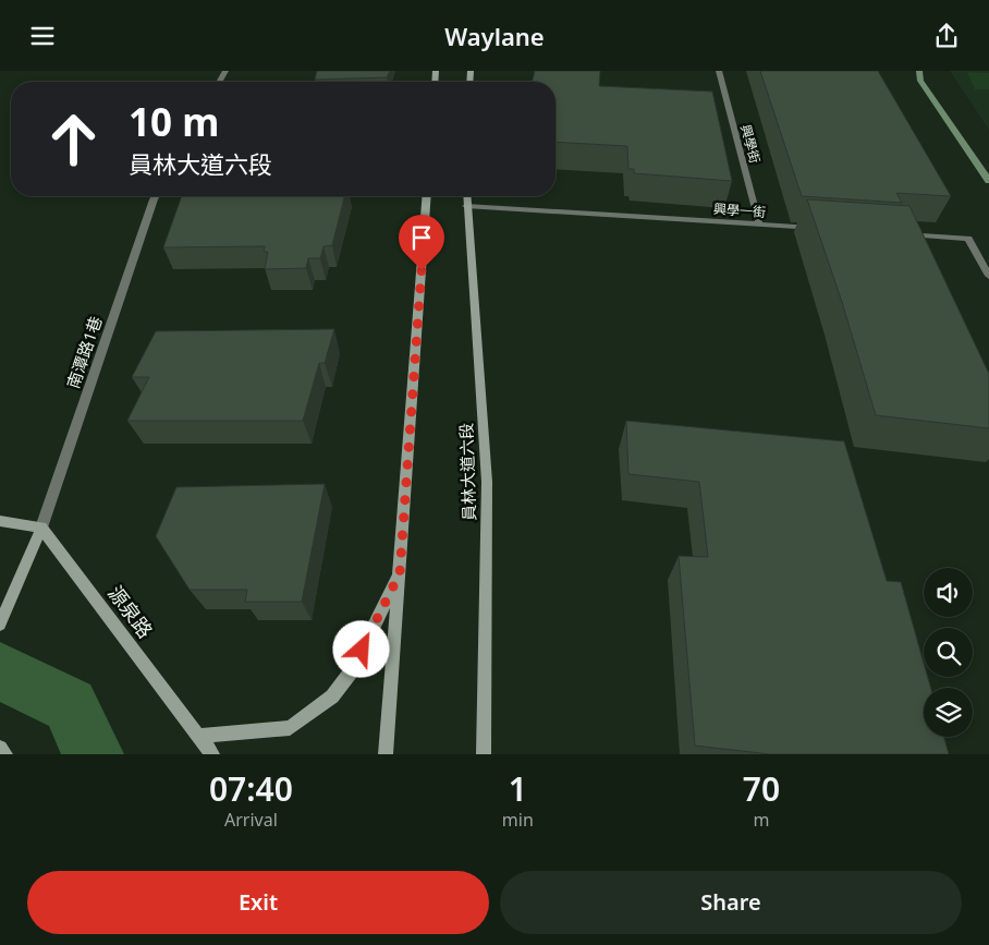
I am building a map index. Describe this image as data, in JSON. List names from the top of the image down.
{
  "streets": {
    "main road": ["員林大道六段", "源泉路"],
    "street": ["興學街", "興學一街", "南潭路1巷"]
  },
  "crossings": [
    ["興學街", "興學一街"],
    ["興學一街", "員林大道六段"],
    ["南潭路1巷", "源泉路"]
  ],
  "page": {
    "header": "Waylane",
    "turn": ["10 m", "員林大道六段"],
    "eta": [
      "07:40",
      "Arrival",
      "1",
      "min",
      "70",
      "m"
    ],
    "buttons": ["Exit", "Share"]
  }
}
